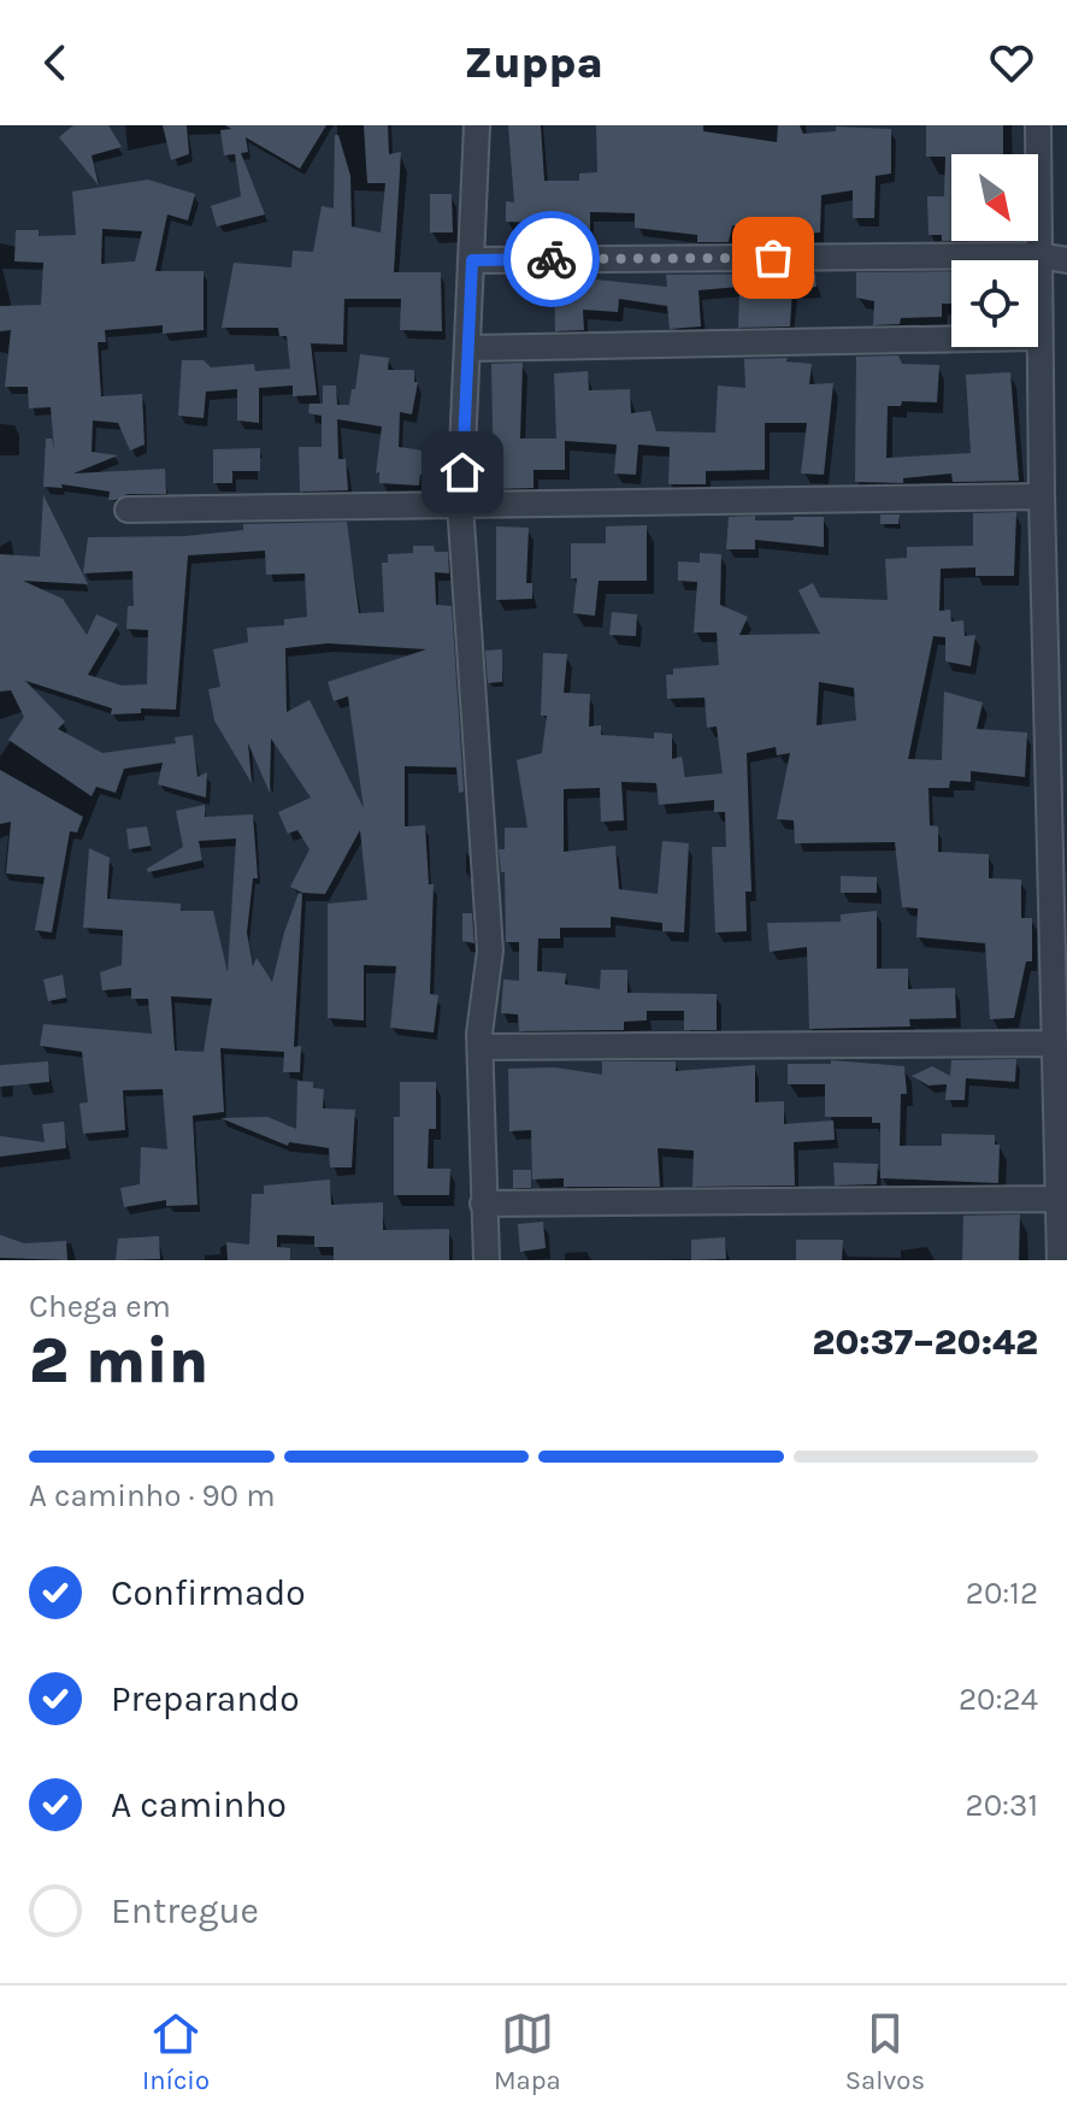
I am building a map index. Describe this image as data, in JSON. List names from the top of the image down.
{
  "north": "bottom right",
  "page": {
    "header": "Zuppa",
    "heading": ["2 min", "Chega em", "20:37–20:42"],
    "bar": "A caminho · 90 m",
    "list": [
      ["Confirmado", "20:12"],
      ["Preparando", "20:24"],
      ["A caminho", "20:31"],
      "Entregue"
    ],
    "tabs": ["Início", "Mapa", "Salvos"]
  }
}
